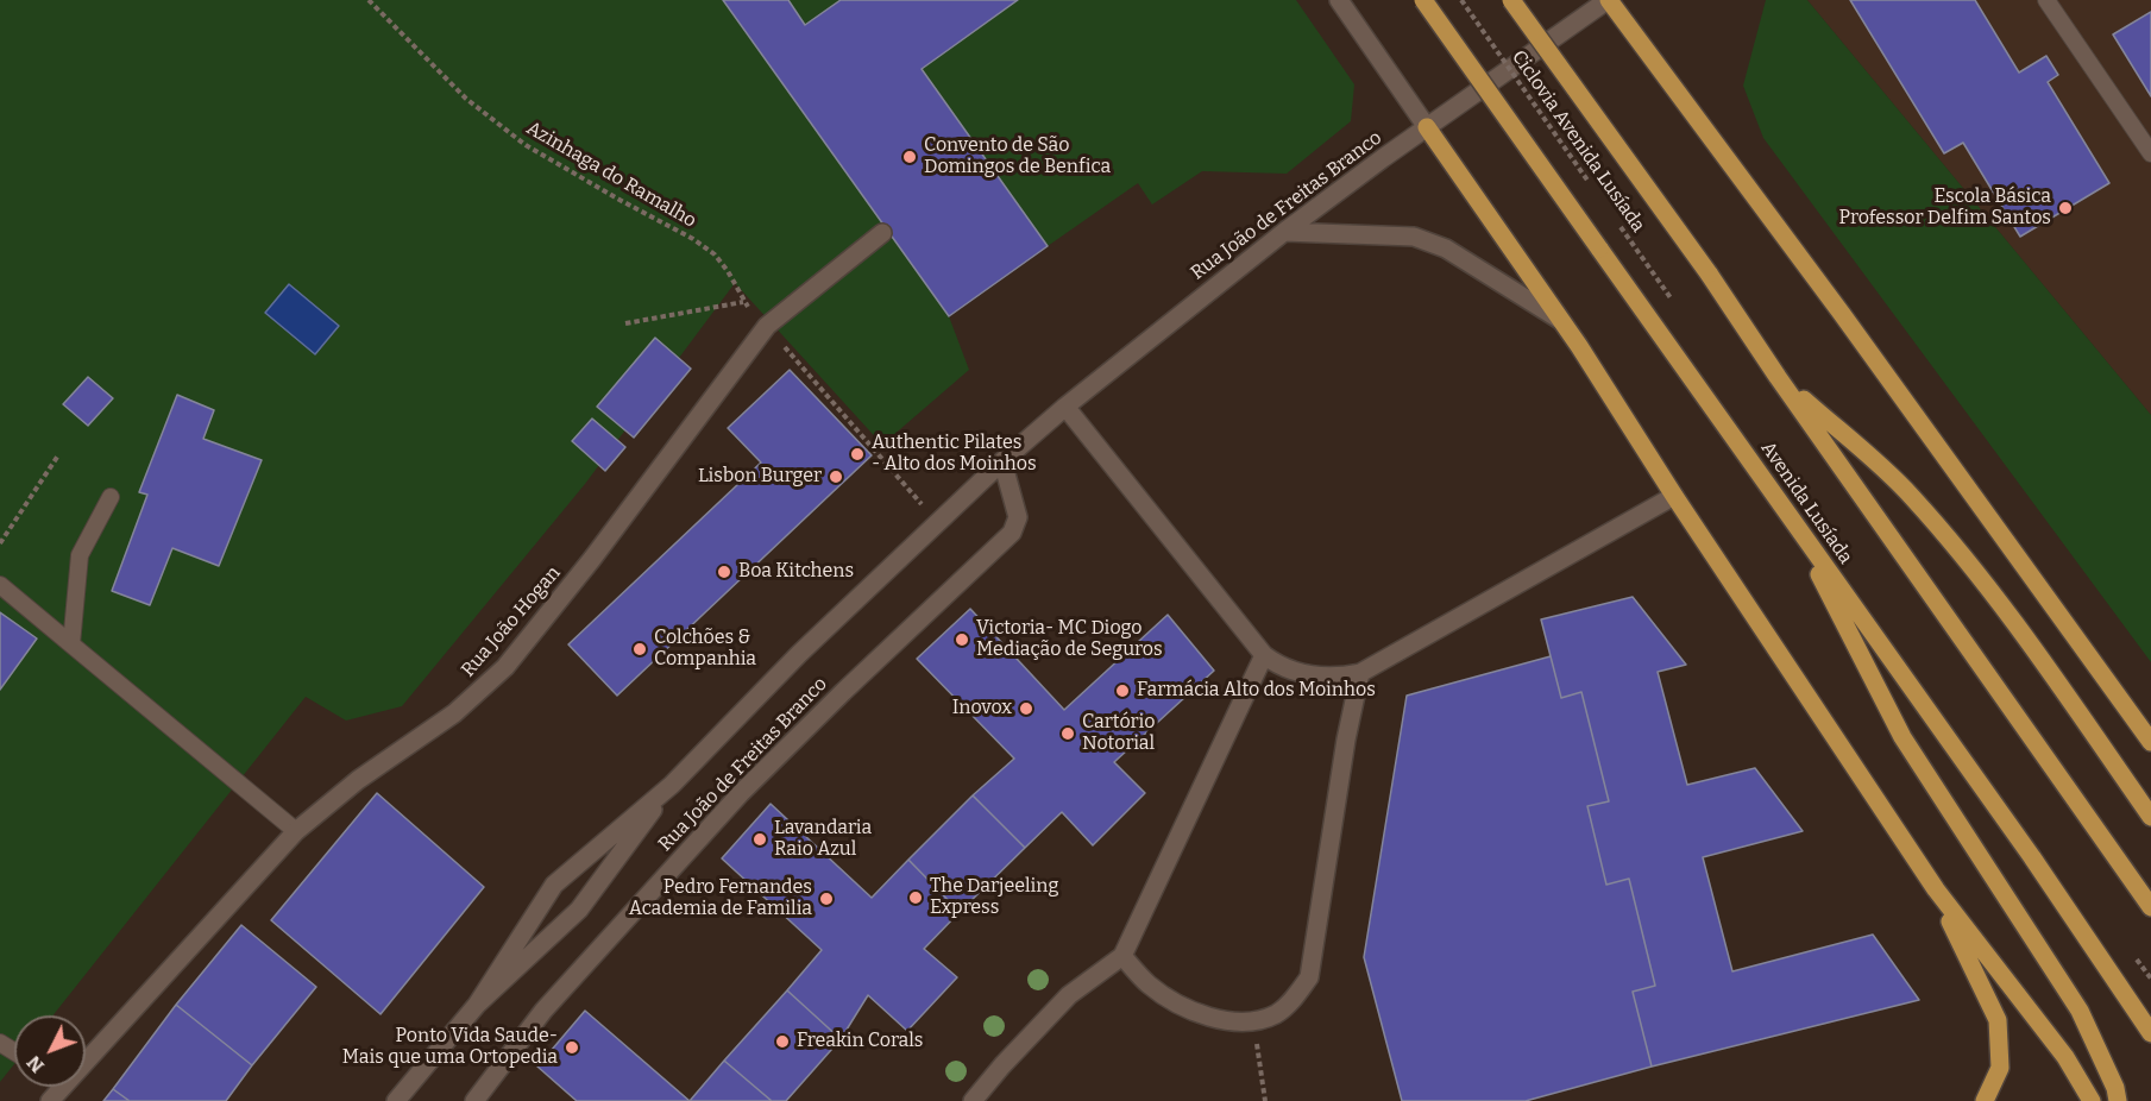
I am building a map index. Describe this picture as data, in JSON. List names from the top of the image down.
{
  "streets": {
    "main road": ["Avenida Lusíada"],
    "street": ["Rua João de Freitas Branco", "Rua João Hogan"],
    "path": ["Ciclovia Avenida Lusíada", "Azinhaga do Ramalho"]
  },
  "crossings": [
    ["Azinhaga do Ramalho", "Rua João Hogan"]
  ],
  "places": [
    "Convento de São Domingos de Benfica",
    "Escola Básica Professor Delfim Santos",
    "Authentic Pilates - Alto dos Moinhos",
    "Lisbon Burger",
    "Boa Kitchens",
    "Victoria- MC Diogo Mediação de Seguros",
    "Colchões & Companhia",
    "Farmácia Alto dos Moinhos",
    "Inovox",
    "Cartório Notorial",
    "Lavandaria Raio Azul",
    "The Darjeeling Express",
    "Pedro Fernandes Academia de Familia",
    "Freakin Corals",
    "Ponto Vida Saude- Mais que uma Ortopedia"
  ],
  "north": "bottom left"
}
